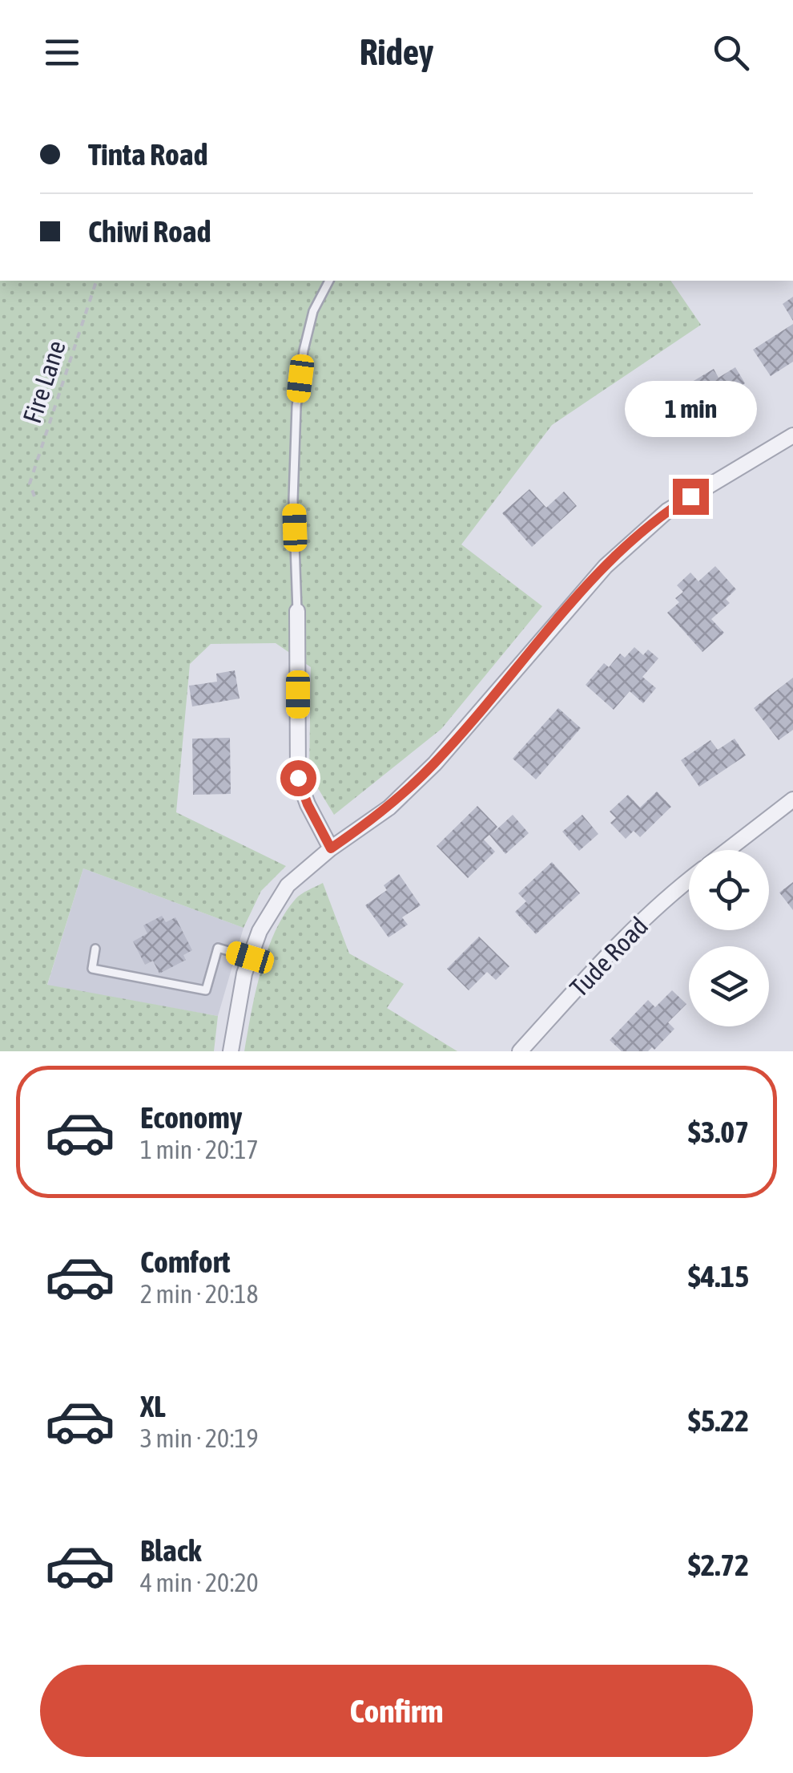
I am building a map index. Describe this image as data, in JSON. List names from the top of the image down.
{
  "streets": {
    "street": ["Tude Road"],
    "path": ["Fire Lane"]
  },
  "page": {
    "header": "Ridey",
    "banner": ["Tinta Road", "Chiwi Road"],
    "bubble": "1 min",
    "list": [
      {
        "name": "Economy",
        "note": "1 min · 20:17",
        "value": "$3.07"
      },
      {
        "name": "Comfort",
        "note": "2 min · 20:18",
        "value": "$4.15"
      },
      {
        "name": "XL",
        "note": "3 min · 20:19",
        "value": "$5.22"
      },
      {
        "name": "Black",
        "note": "4 min · 20:20",
        "value": "$2.72"
      }
    ],
    "buttons": "Confirm"
  }
}
